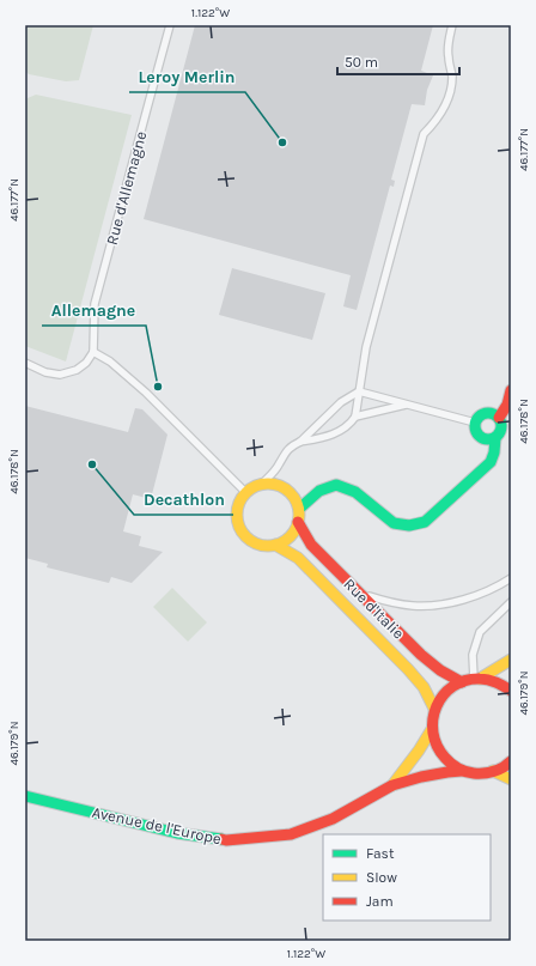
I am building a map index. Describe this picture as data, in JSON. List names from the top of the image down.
{
  "streets": {
    "street": ["Rue d'Italie", "Avenue de l'Europe"],
    "lane": ["Rue d'Allemagne"]
  },
  "places": ["Leroy Merlin", "Allemagne", "Decathlon"],
  "legend": ["Fast", "Slow", "Jam"],
  "scale_bar": "50 m",
  "coordinates": [
    "1.122°W",
    "46.177°N",
    "46.178°N",
    "46.179°N"
  ]
}
